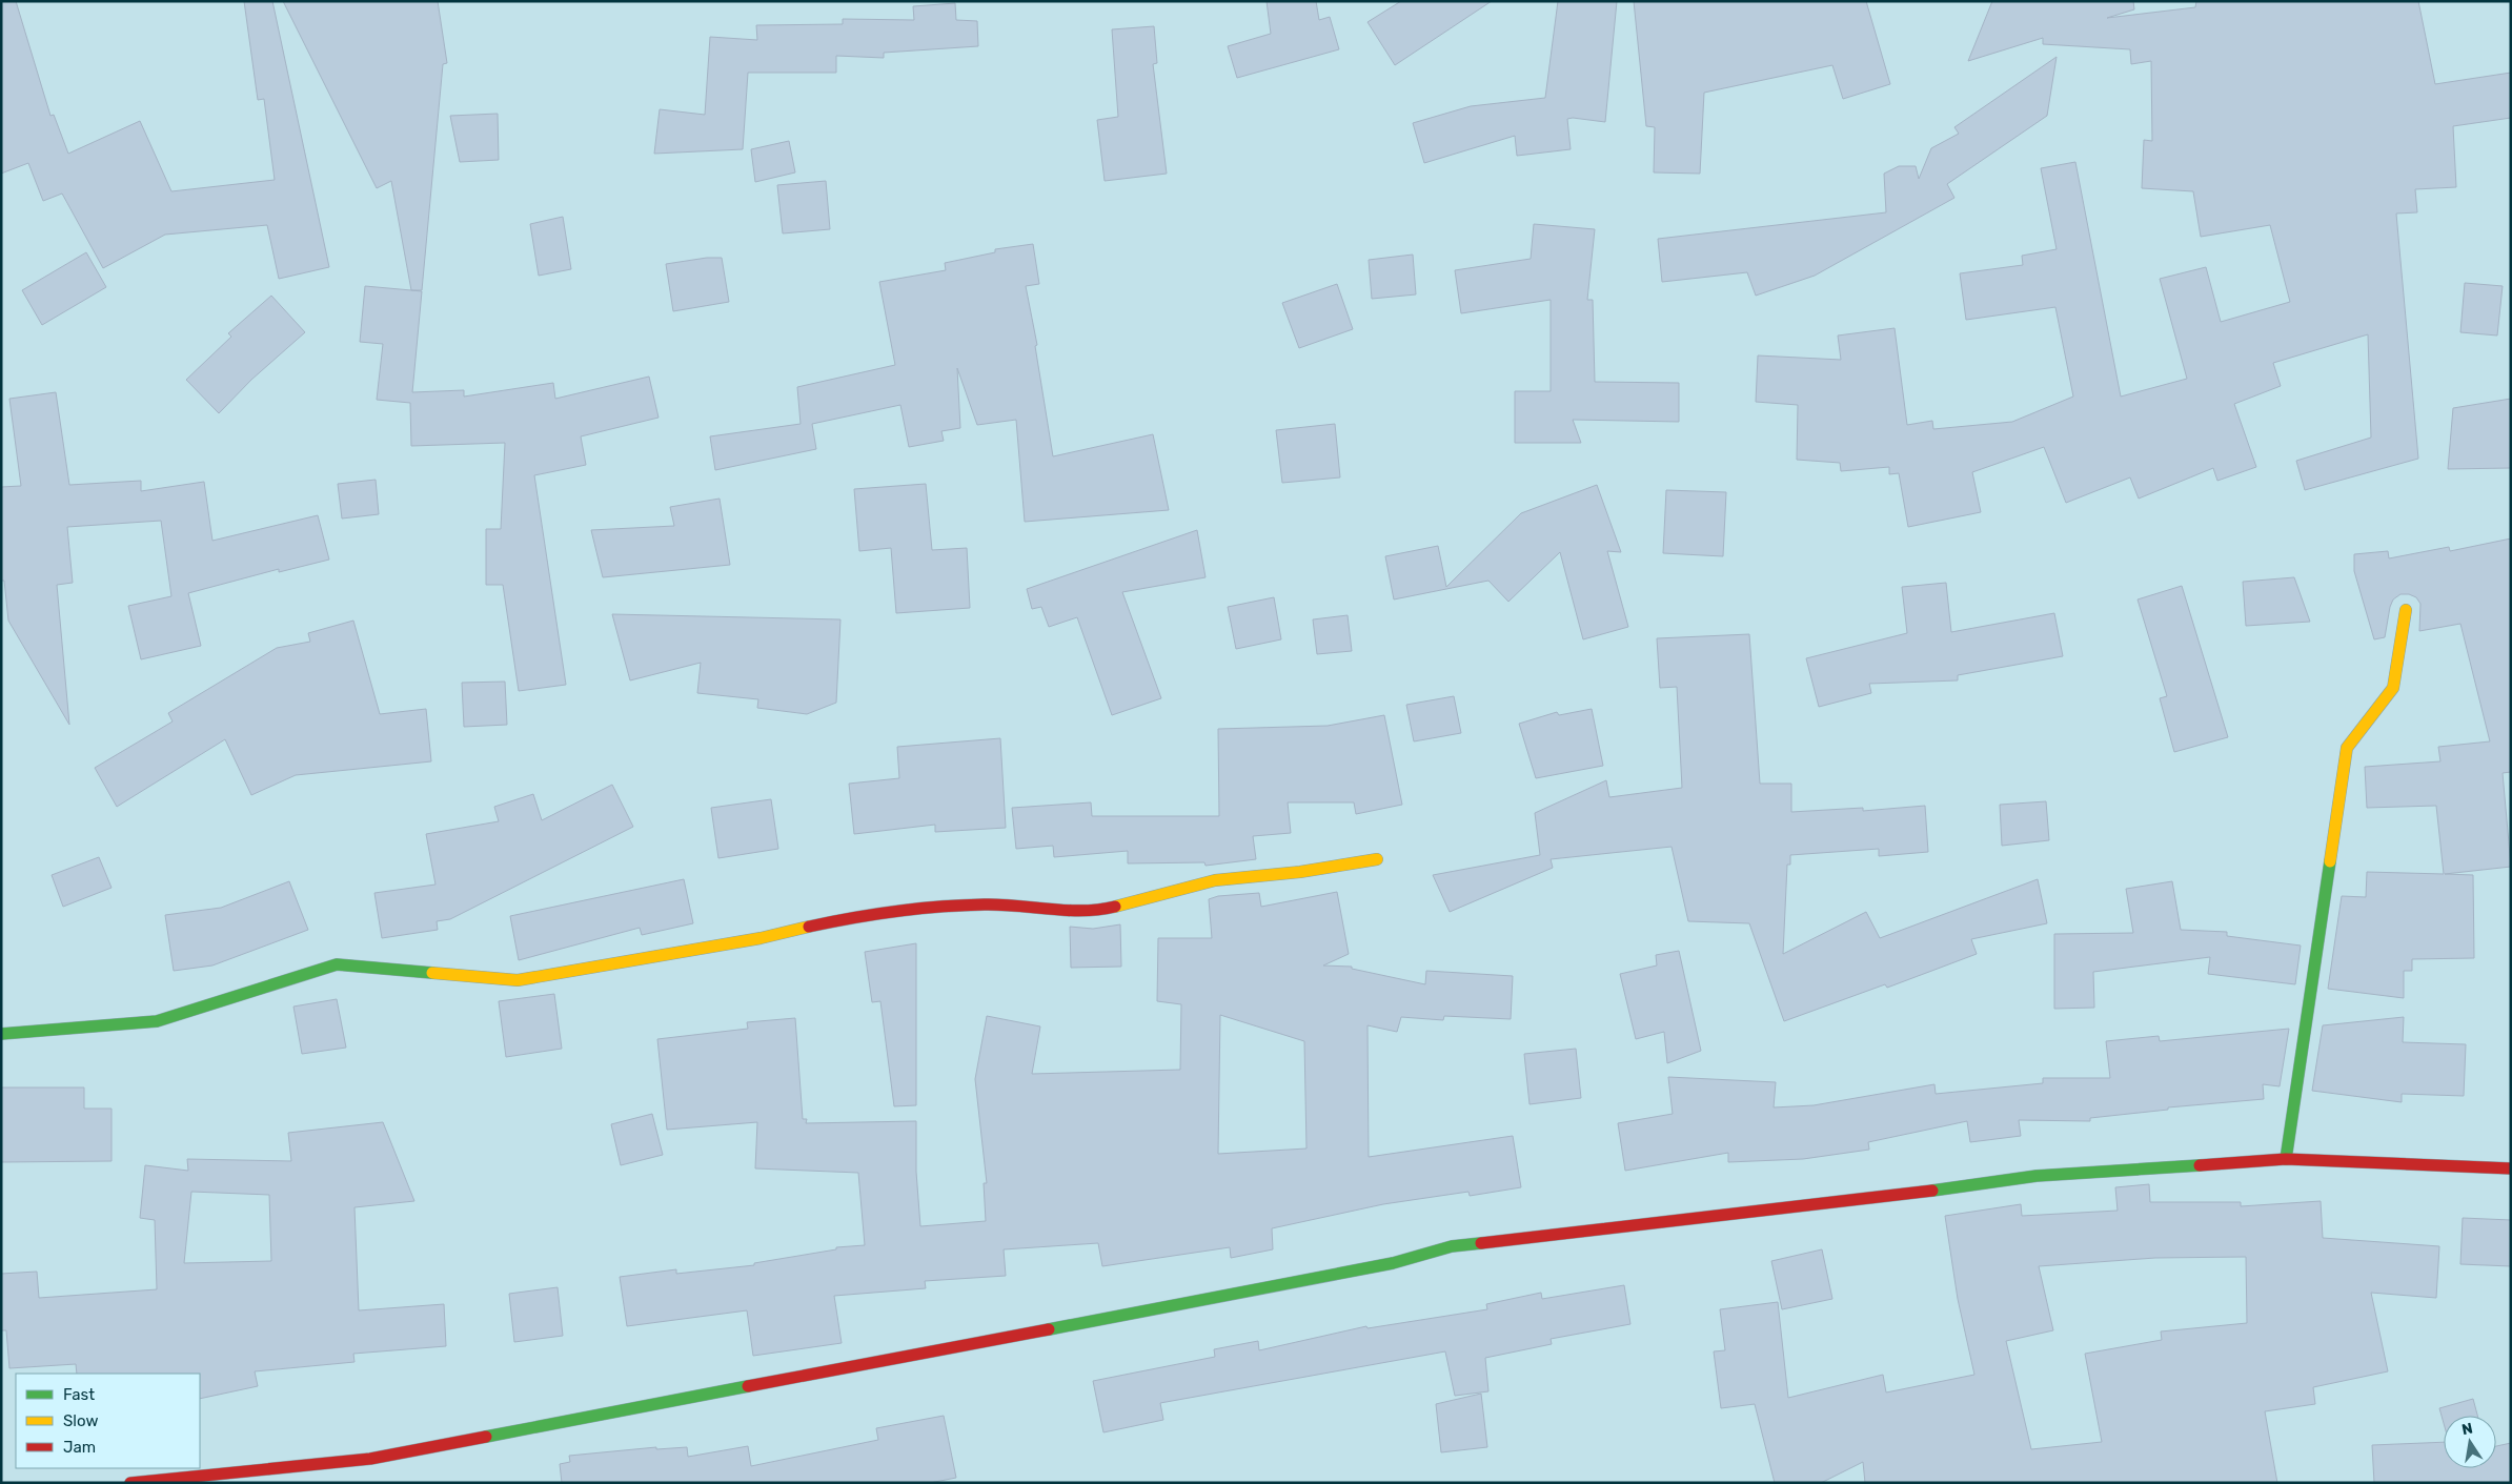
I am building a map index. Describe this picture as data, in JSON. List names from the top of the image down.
{
  "legend": ["Fast", "Slow", "Jam"],
  "north": "top"
}
